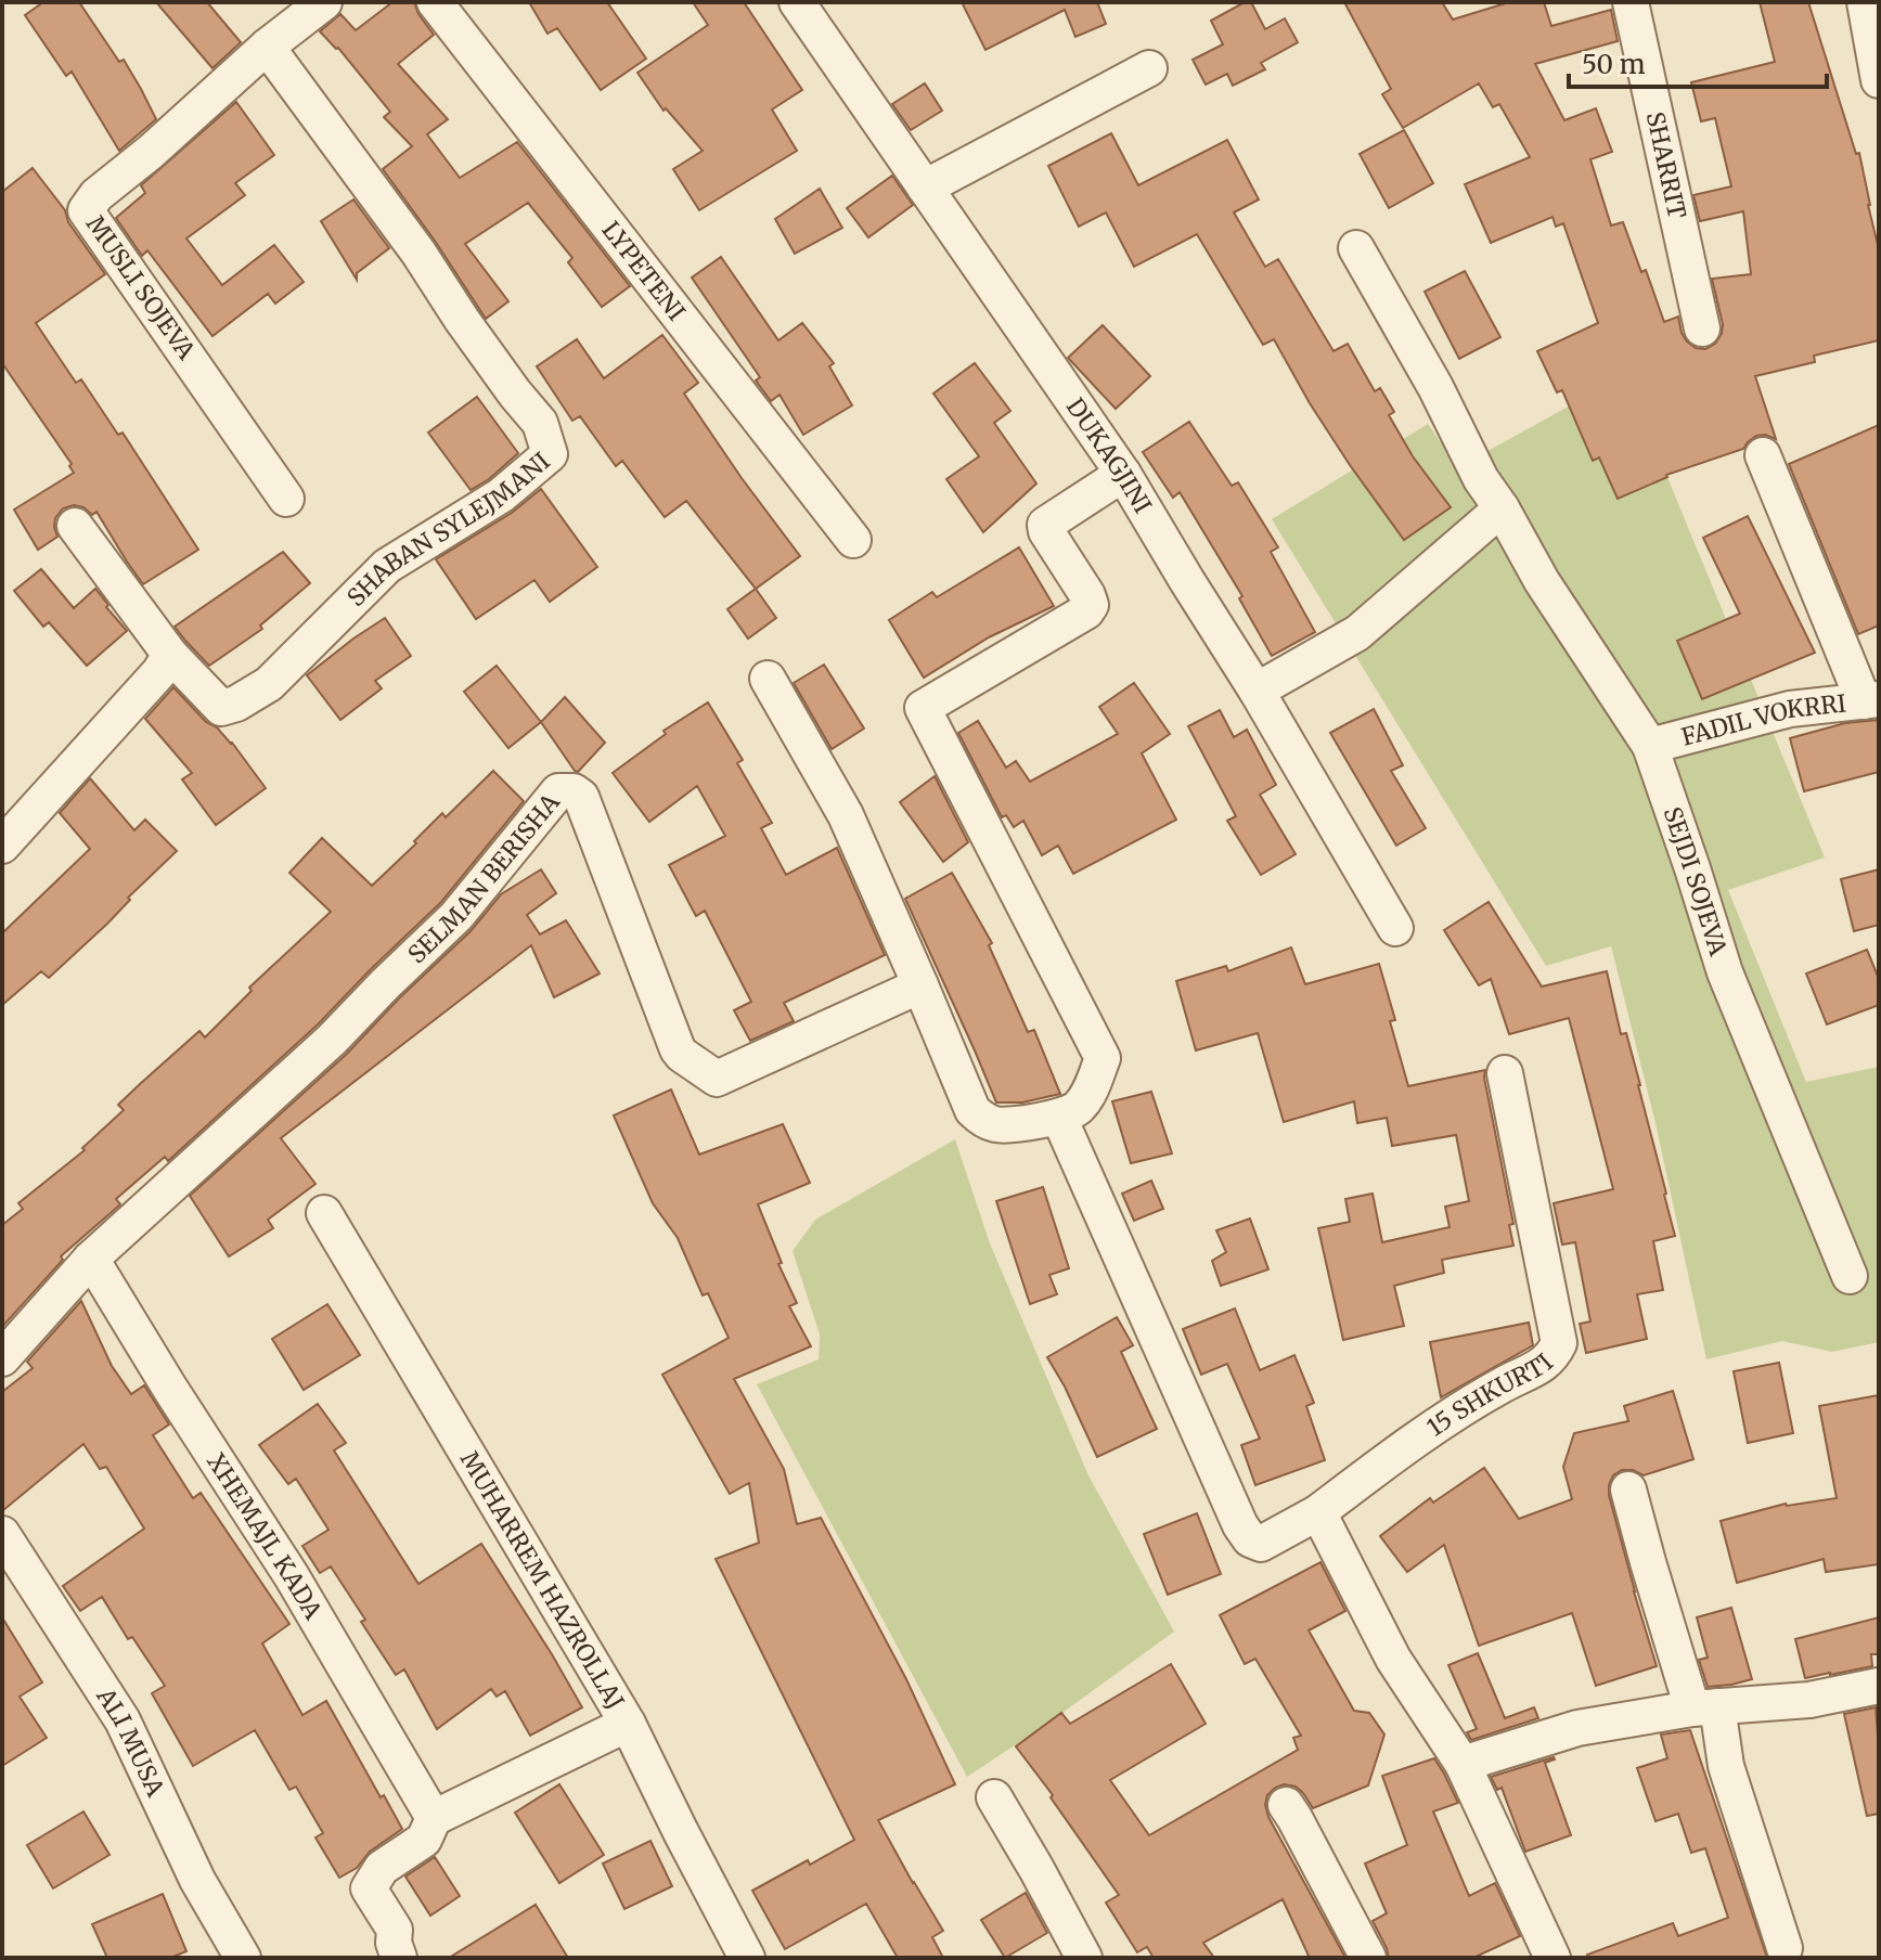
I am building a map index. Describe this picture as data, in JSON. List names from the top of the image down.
{
  "streets": {
    "street": [
      "SHARRIT",
      "LYPETENI",
      "MUSLI SOJEVA",
      "DUKAGJINI",
      "SHABAN SYLEJMANI",
      "FADIL VOKRRI",
      "SELMAN BERISHA",
      "SEJDI SOJEVA",
      "15 SHKURTI",
      "XHEMAJL KADA",
      "MUHARREM HAZROLLAJ",
      "ALI MUSA"
    ]
  },
  "crossings": [
    ["MUSLI SOJEVA", "SHABAN SYLEJMANI"],
    ["FADIL VOKRRI", "SEJDI SOJEVA"],
    ["SELMAN BERISHA", "XHEMAJL KADA"]
  ],
  "scale_bar": "50 m"
}
